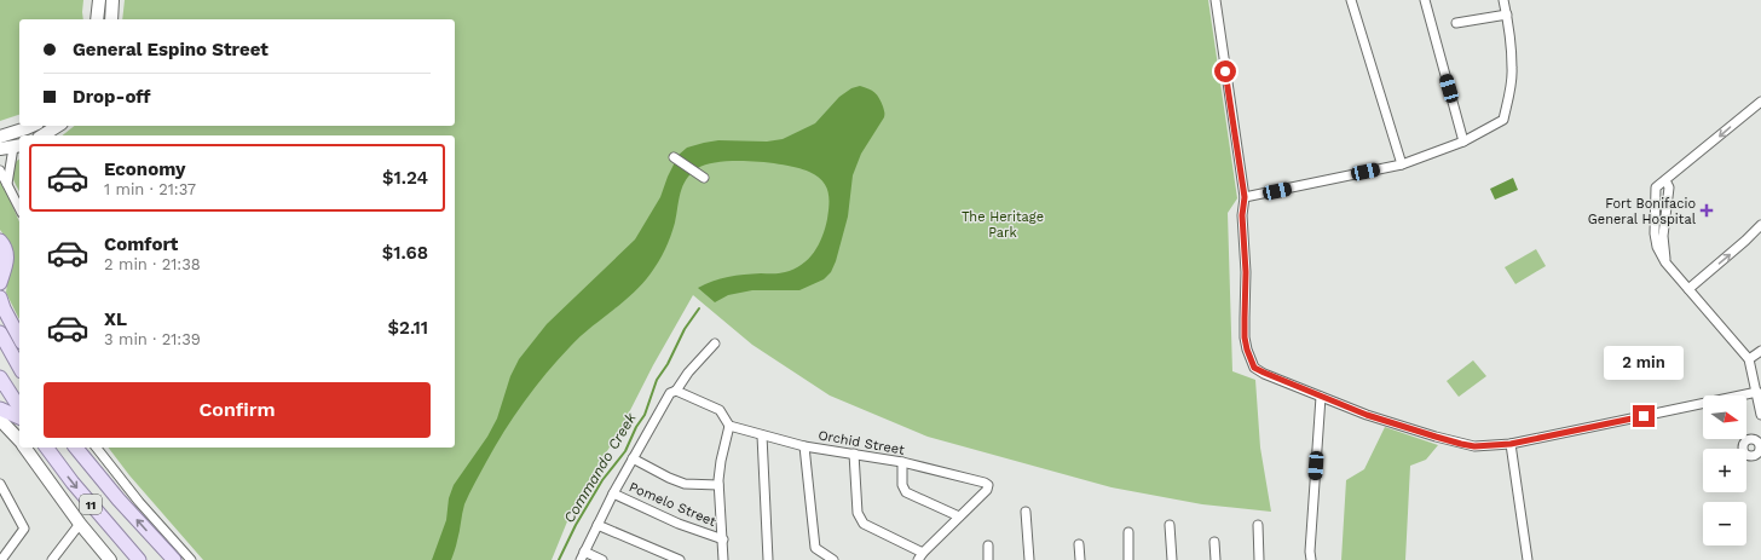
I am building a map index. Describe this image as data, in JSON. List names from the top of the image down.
{
  "streets": {
    "main road": ["11"],
    "street": ["Orchid Street", "Pomelo Street"]
  },
  "water": ["Commando Creek"],
  "parks": ["The Heritage Park"],
  "places": {
    "health": ["Fort Bonifacio General Hospital"]
  },
  "north": "right",
  "page": {
    "banner": ["General Espino Street", "Drop-off"],
    "list": [
      {
        "name": "Economy",
        "note": "1 min · 21:37",
        "value": "$1.24"
      },
      {
        "name": "Comfort",
        "note": "2 min · 21:38",
        "value": "$1.68"
      },
      {
        "name": "XL",
        "note": "3 min · 21:39",
        "value": "$2.11"
      }
    ],
    "bubble": "2 min",
    "buttons": "Confirm",
    "map_buttons": ["+", "−"]
  }
}
